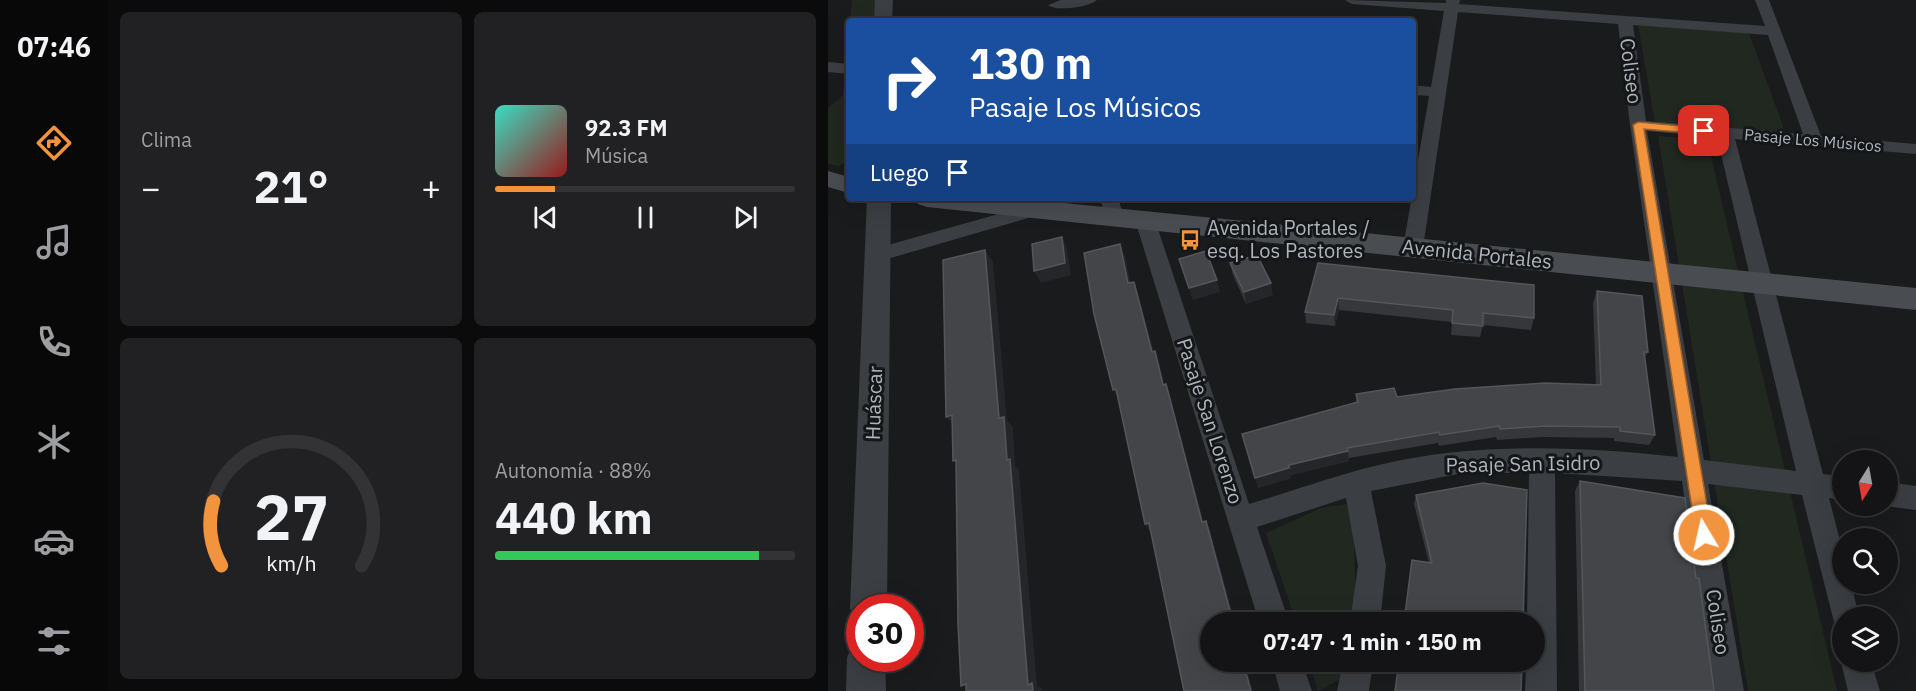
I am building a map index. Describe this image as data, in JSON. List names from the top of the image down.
{
  "streets": {
    "main road": ["Avenida Portales"],
    "street": [
      "Coliseo",
      "Pasaje Los Músicos",
      "Huáscar",
      "Pasaje San Lorenzo",
      "Pasaje San Isidro"
    ]
  },
  "crossings": [
    ["Coliseo", "Pasaje Los Músicos"],
    ["Coliseo", "Avenida Portales"],
    ["Coliseo", "Pasaje San Isidro"],
    ["Avenida Portales", "Huáscar"],
    ["Avenida Portales", "Pasaje San Lorenzo"],
    ["Pasaje San Lorenzo", "Pasaje San Isidro"]
  ],
  "places": {
    "bus stop": ["Avenida Portales / esq. Los Pastores"]
  },
  "north": "bottom",
  "page": {
    "tabs": "07:46",
    "tile": [
      "Clima",
      ["Autonomía · 88%", "440 km"]
    ],
    "turn": ["130 m", "Pasaje Los Músicos"],
    "song": ["92.3 FM", "Música"],
    "then": "Luego",
    "heat": ["−", "21°", "+"],
    "limit": "30",
    "trip": "07:47 · 1 min · 150 m",
    "gauge": ["27", "km/h"]
  }
}
